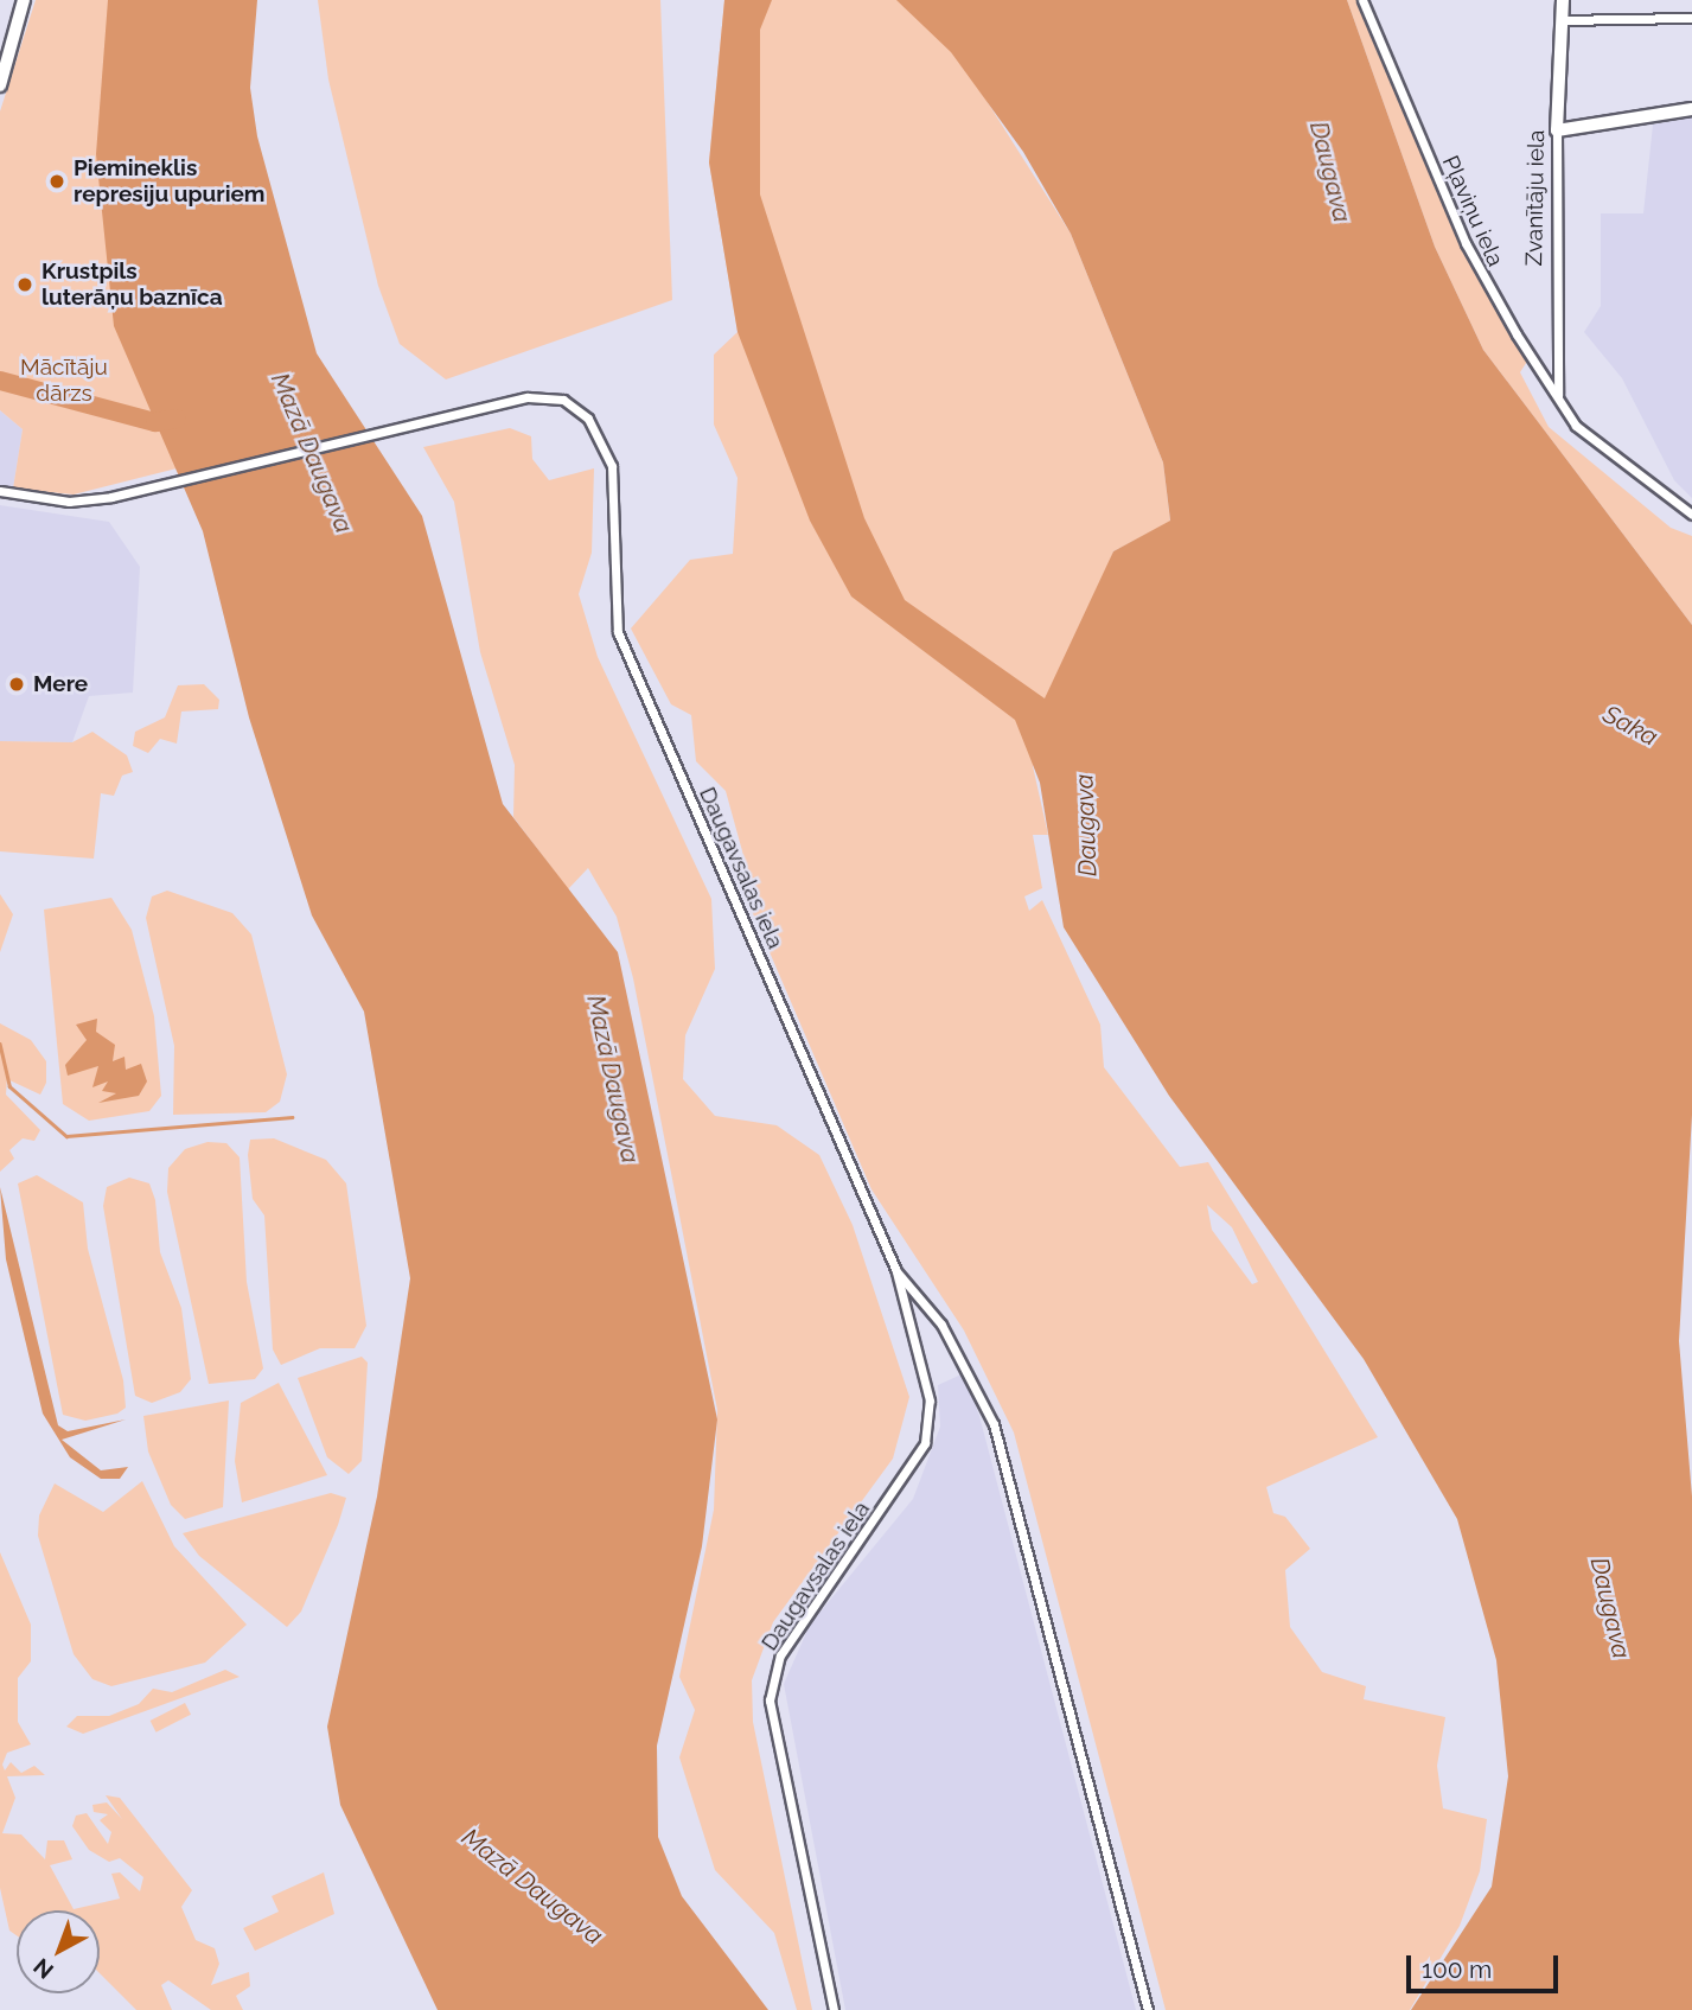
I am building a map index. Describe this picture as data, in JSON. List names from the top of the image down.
{
  "streets": {
    "street": ["Zvanītāju iela", "Pļaviņu iela", "Daugavsalas iela"]
  },
  "crossings": [
    ["Zvanītāju iela", "Pļaviņu iela"]
  ],
  "water": ["Daugava", "Mazā Daugava", "Saka"],
  "parks": ["Mācītāju dārzs"],
  "places": ["Piemineklis represiju upuriem", "Krustpils luterāņu baznīca", "Mere"],
  "scale_bar": "100 m",
  "north": "bottom left"
}
